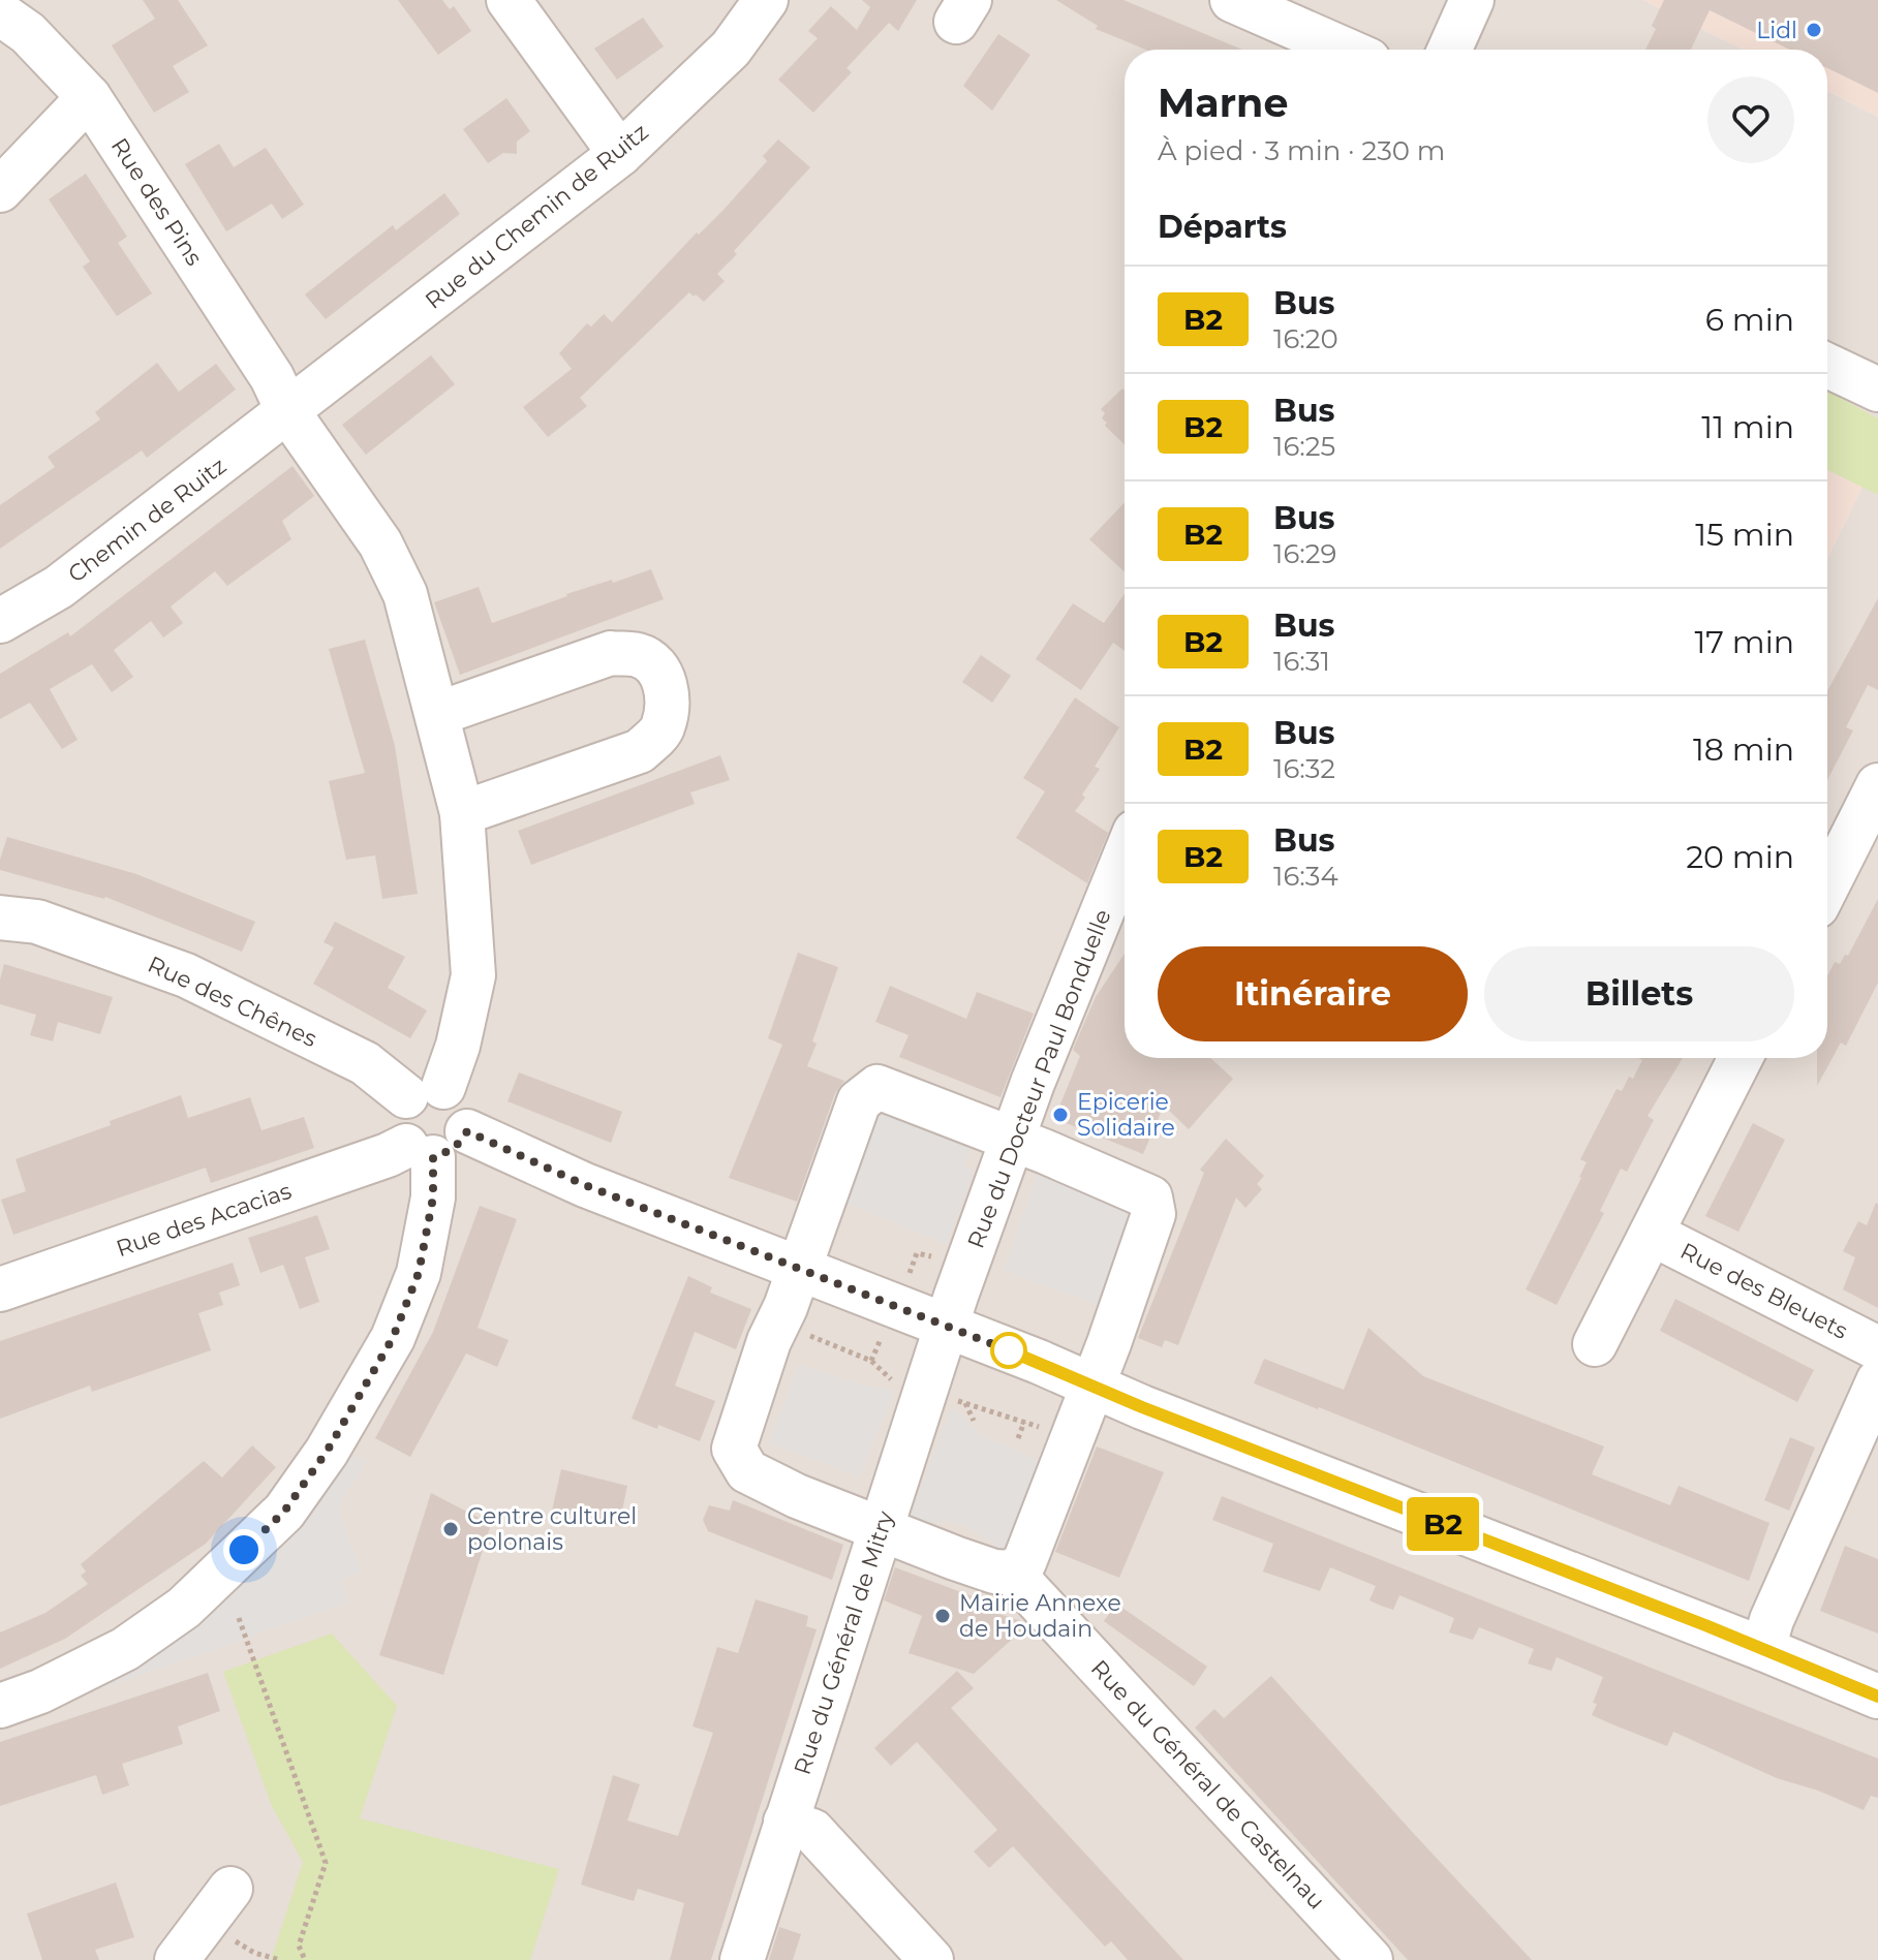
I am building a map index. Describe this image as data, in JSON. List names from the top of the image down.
{
  "streets": {
    "street": [
      "Rue des Pins",
      "Rue du Chemin de Ruitz",
      "Chemin de Ruitz",
      "Rue des Chênes",
      "Rue du Docteur Paul Bonduelle",
      "Rue des Acacias",
      "Rue des Bleuets",
      "Rue du Général de Mitry",
      "Rue du Général de Castelnau"
    ]
  },
  "crossings": [
    ["Rue des Pins", "Rue du Chemin de Ruitz"],
    ["Rue des Pins", "Chemin de Ruitz"],
    ["Rue des Pins", "Rue des Chênes"],
    ["Rue des Pins", "Rue des Acacias"],
    ["Rue du Chemin de Ruitz", "Chemin de Ruitz"],
    ["Rue des Chênes", "Rue des Acacias"],
    ["Rue du Docteur Paul Bonduelle", "Rue du Général de Mitry"]
  ],
  "places": [
    "Lidl",
    "Epicerie Solidaire",
    "Centre culturel polonais",
    "Mairie Annexe de Houdain"
  ],
  "lines": ["bus line B2"],
  "page": {
    "on_map": "B2",
    "heading": [
      ["Marne", "À pied · 3 min · 230 m"],
      "Départs"
    ],
    "list": [
      {
        "mark": "B2",
        "name": "Bus",
        "note": "16:20",
        "value": "6 min"
      },
      {
        "mark": "B2",
        "name": "Bus",
        "note": "16:25",
        "value": "11 min"
      },
      {
        "mark": "B2",
        "name": "Bus",
        "note": "16:29",
        "value": "15 min"
      },
      {
        "mark": "B2",
        "name": "Bus",
        "note": "16:31",
        "value": "17 min"
      },
      {
        "mark": "B2",
        "name": "Bus",
        "note": "16:32",
        "value": "18 min"
      },
      {
        "mark": "B2",
        "name": "Bus",
        "note": "16:34",
        "value": "20 min"
      }
    ],
    "buttons": ["Itinéraire", "Billets"]
  }
}
